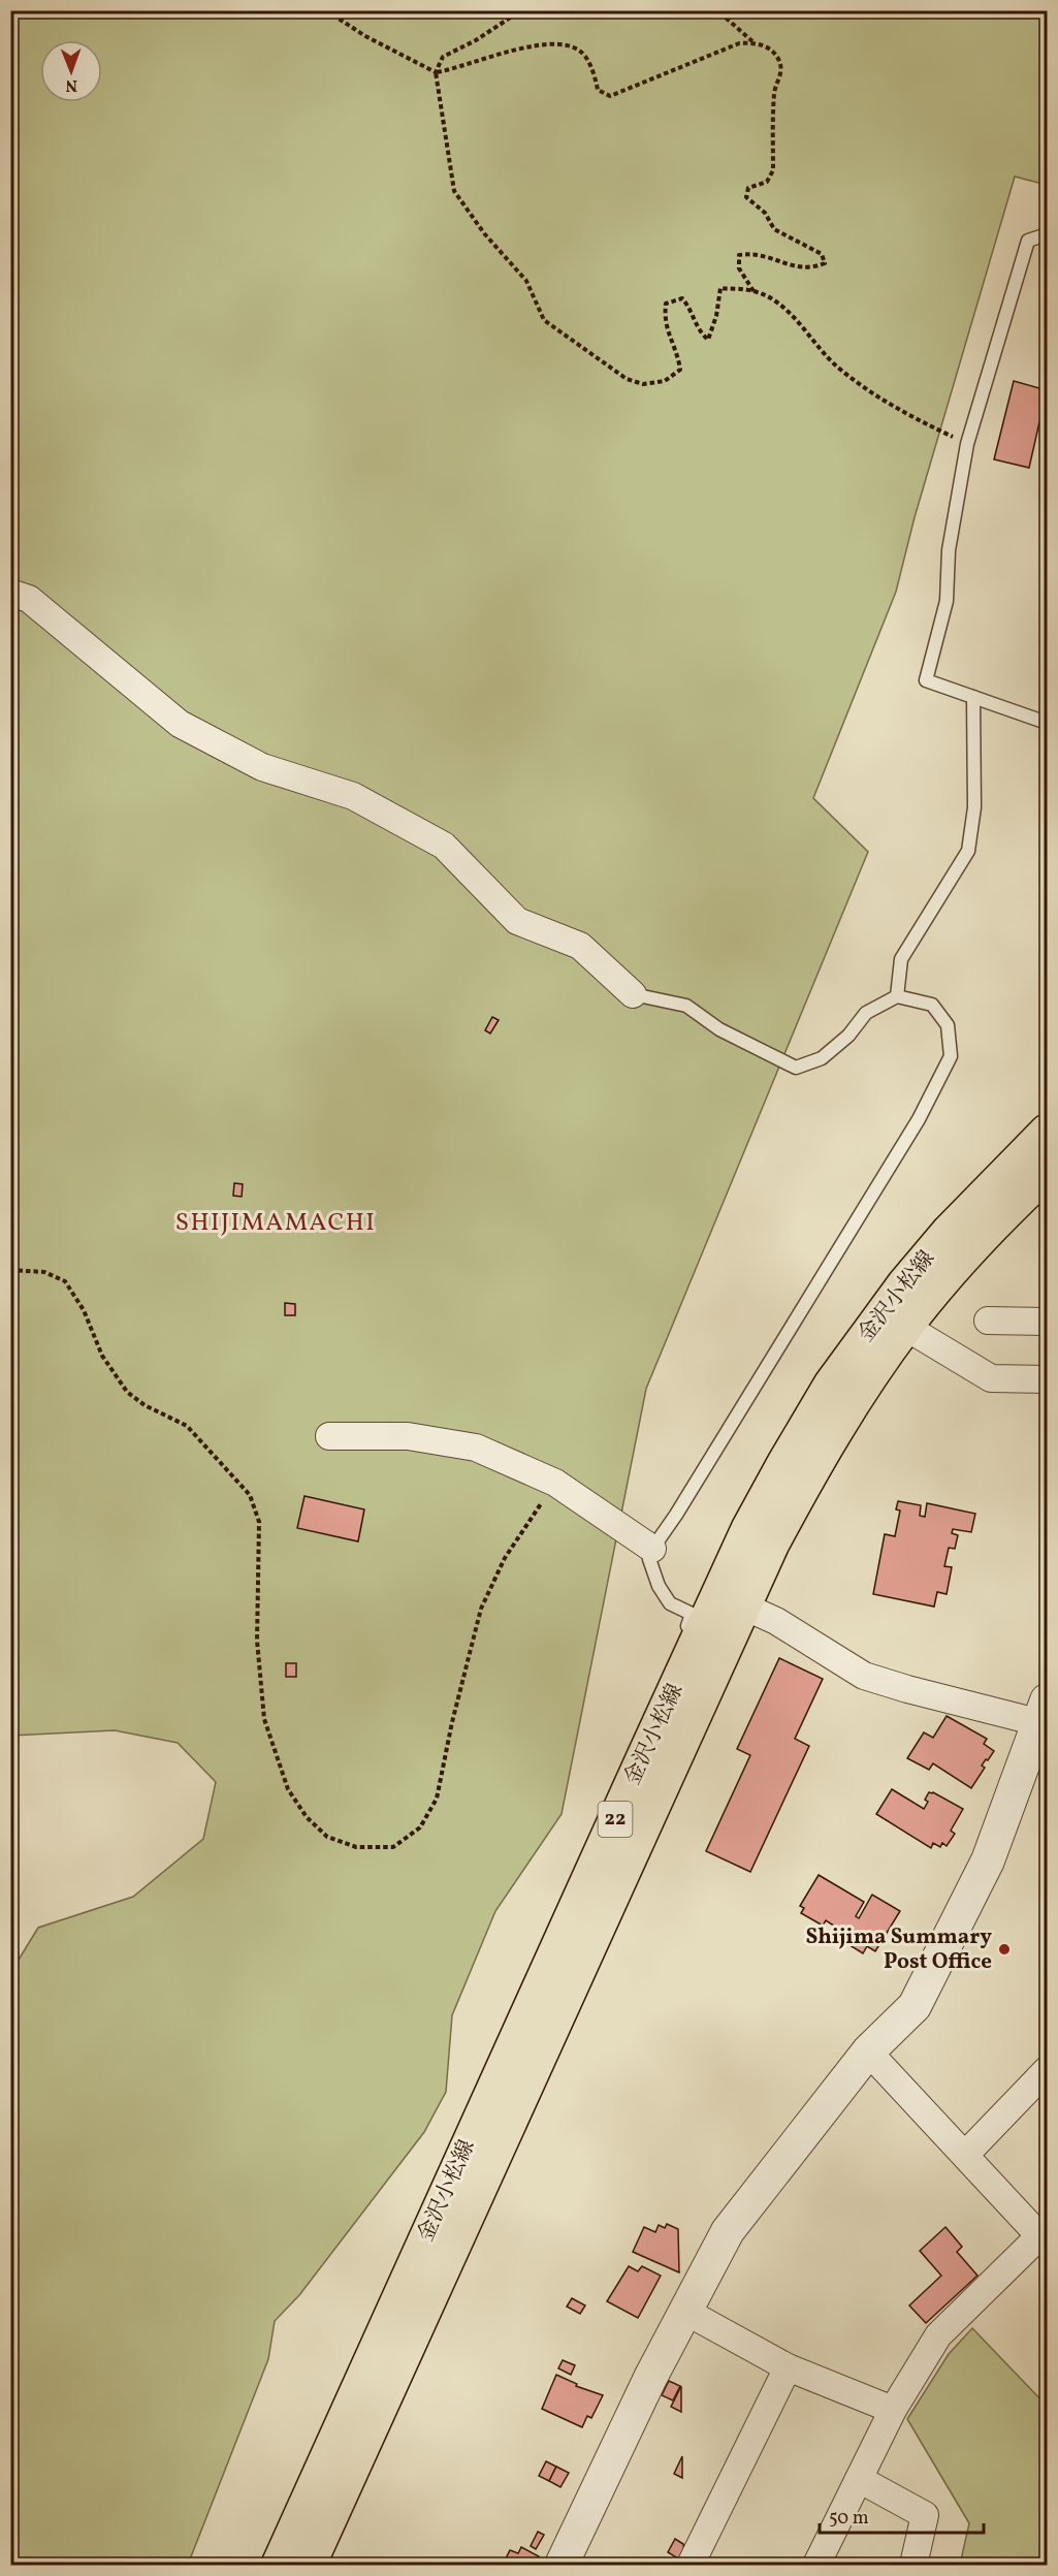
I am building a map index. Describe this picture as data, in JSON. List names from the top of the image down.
{
  "streets": {
    "main road": ["金沢小松線", "22"]
  },
  "districts": ["SHIJIMAMACHI"],
  "places": ["Shijima Summary Post Office"],
  "scale_bar": "50 m",
  "north": "bottom"
}
